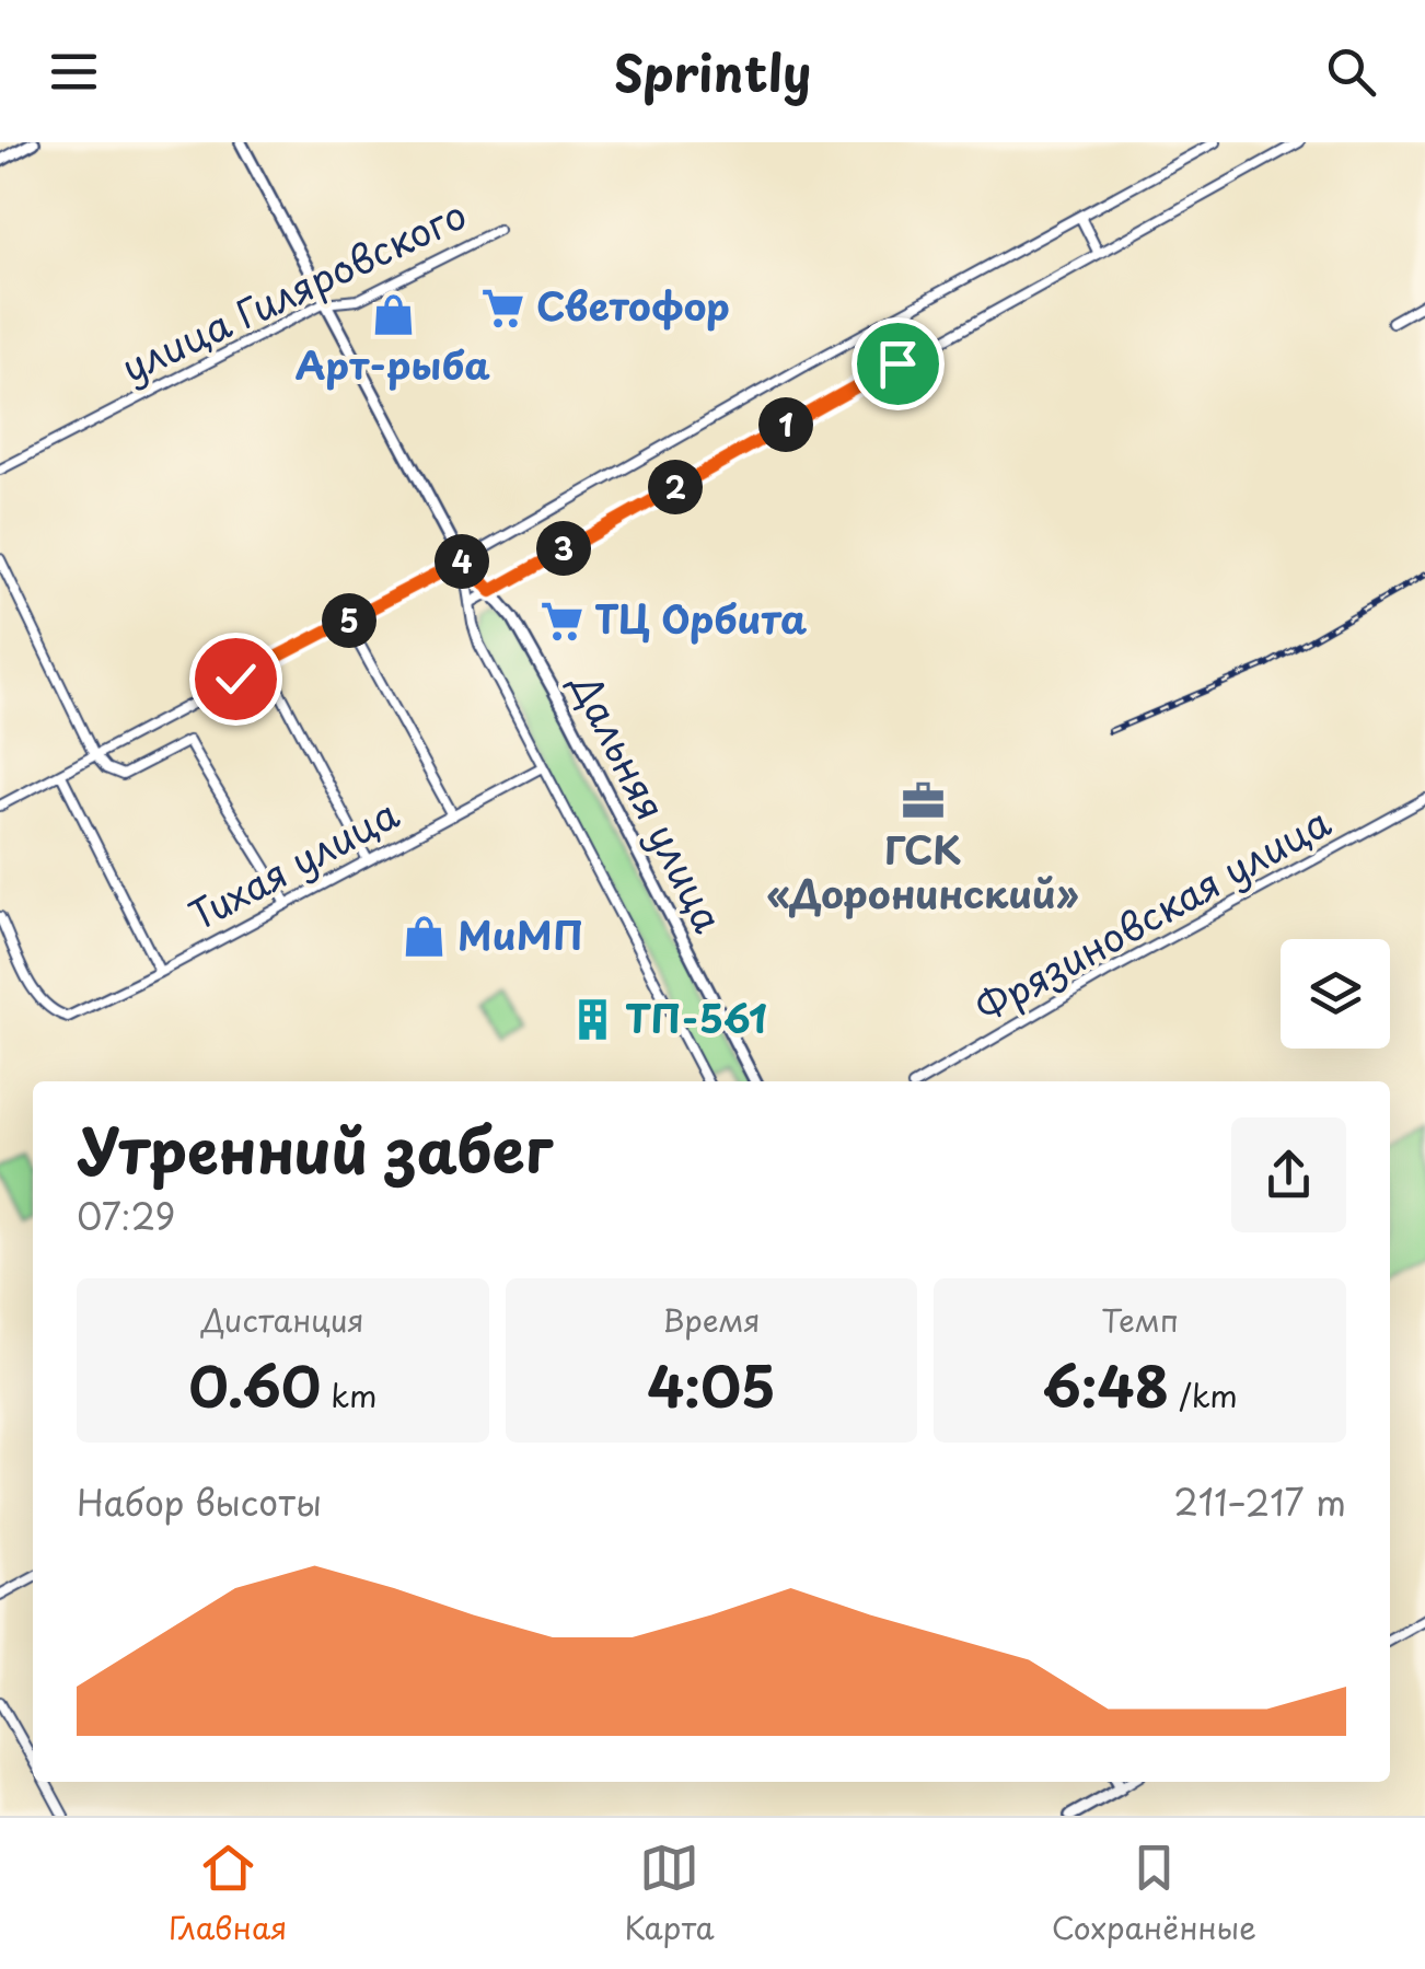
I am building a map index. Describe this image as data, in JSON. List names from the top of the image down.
{
  "streets": {
    "street": [
      "улица Гиляровского",
      "Дальняя улица",
      "Тихая улица",
      "Фрязиновская улица"
    ]
  },
  "crossings": [
    ["улица Гиляровского", "Дальняя улица"],
    ["Дальняя улица", "Тихая улица"]
  ],
  "places": {
    "supermarket": ["Светофор", "ТЦ Орбита"],
    "shop": ["Арт-рыба", "МиМП"],
    "office": ["ГСК «Доронинский»"],
    "building": ["ТП-561"]
  },
  "page": {
    "header": "Sprintly",
    "pins": [
      "1",
      "2",
      "3",
      "4",
      "5"
    ],
    "heading": ["Утренний забег", "07:29"],
    "stats": [
      ["Дистанция", "0.60 km"],
      ["Время", "4:05"],
      ["Темп", "6:48 /km"]
    ],
    "chart": ["Набор высоты", "211–217 m"],
    "tabs": ["Главная", "Карта", "Сохранённые"]
  }
}
